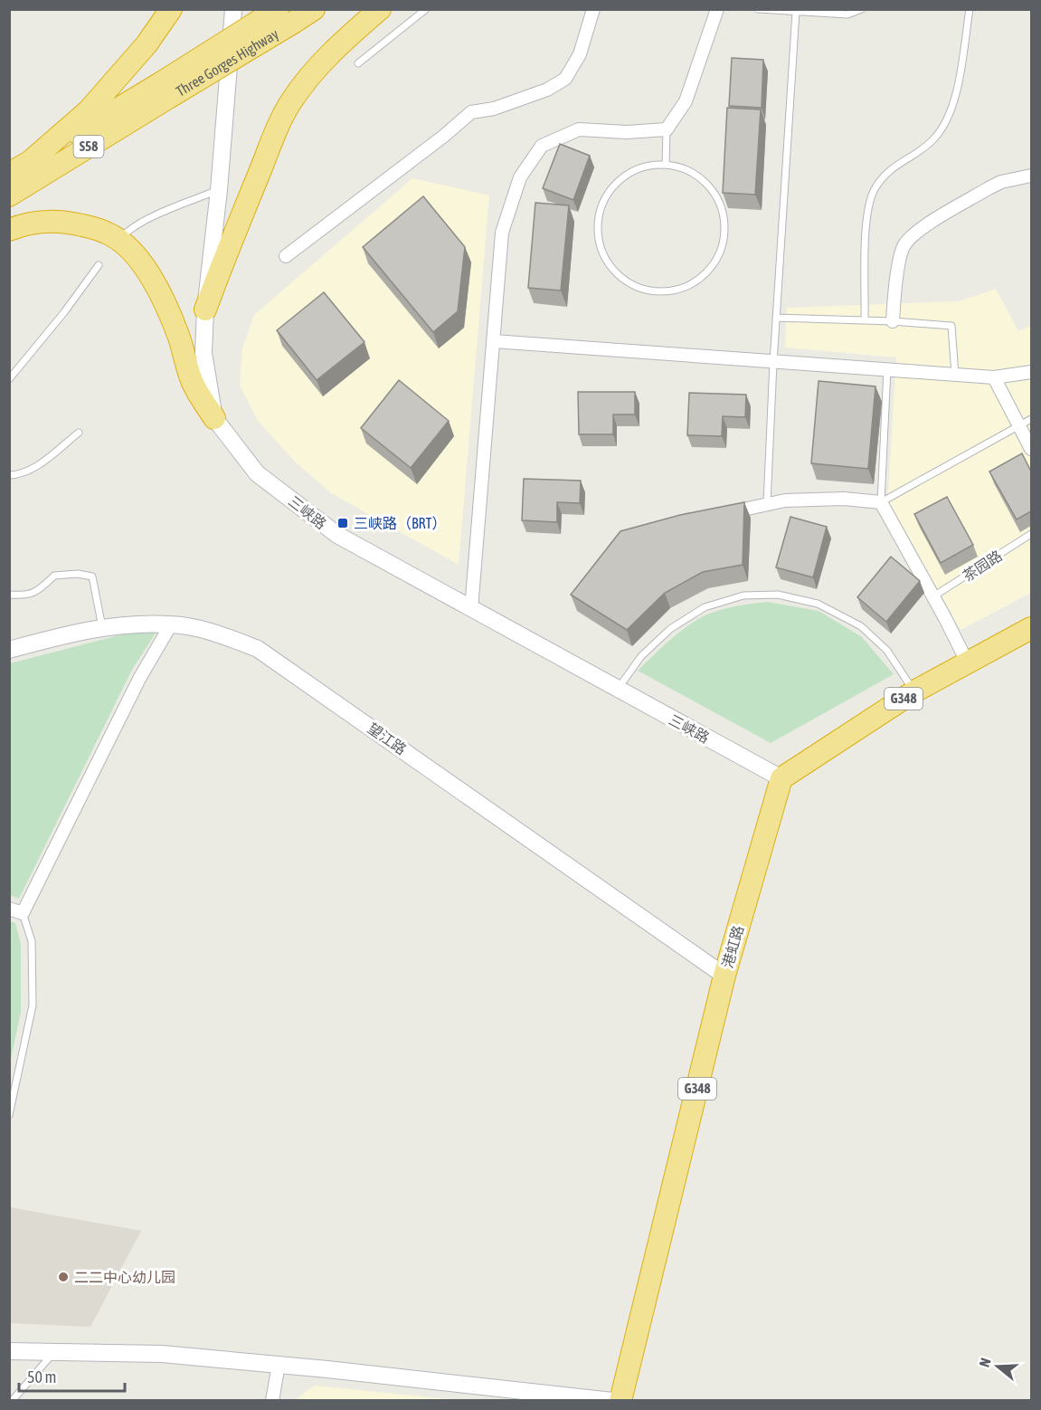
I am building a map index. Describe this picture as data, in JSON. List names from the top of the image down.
{
  "streets": {
    "highway": [
      "Three Gorges Highway",
      "S58",
      "G348",
      "港虹路"
    ],
    "main road": ["三峡路", "望江路"],
    "lane": ["茶园路"]
  },
  "crossings": [
    ["Three Gorges Highway", "S58"],
    ["三峡路", "G348"],
    ["三峡路", "港虹路"],
    ["G348", "港虹路"],
    ["望江路", "港虹路"]
  ],
  "places": {
    "transit": ["三峡路（BRT）"],
    "other": ["二二中心幼儿园"]
  },
  "scale_bar": "50 m",
  "north": "left"
}
